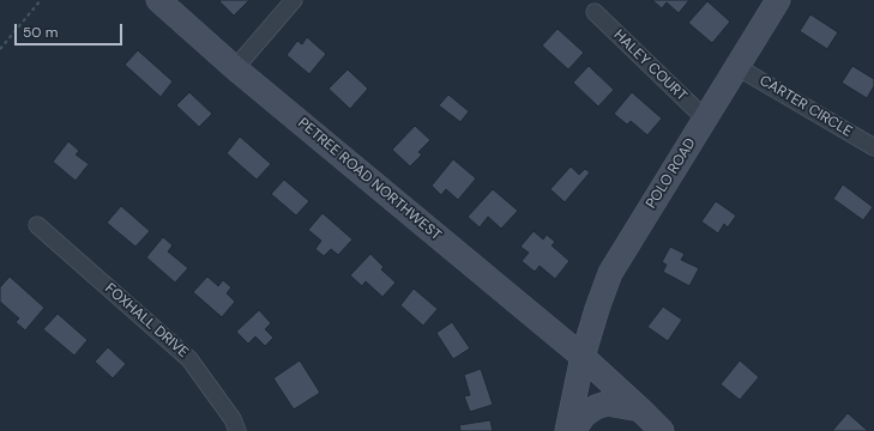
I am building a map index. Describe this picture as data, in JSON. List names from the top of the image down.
{
  "streets": {
    "street": [
      "HALEY COURT",
      "CARTER CIRCLE",
      "POLO ROAD",
      "PETREE ROAD NORTHWEST",
      "FOXHALL DRIVE"
    ]
  },
  "crossings": [
    ["HALEY COURT", "POLO ROAD"],
    ["CARTER CIRCLE", "POLO ROAD"],
    ["POLO ROAD", "PETREE ROAD NORTHWEST"]
  ],
  "scale_bar": "50 m"
}
